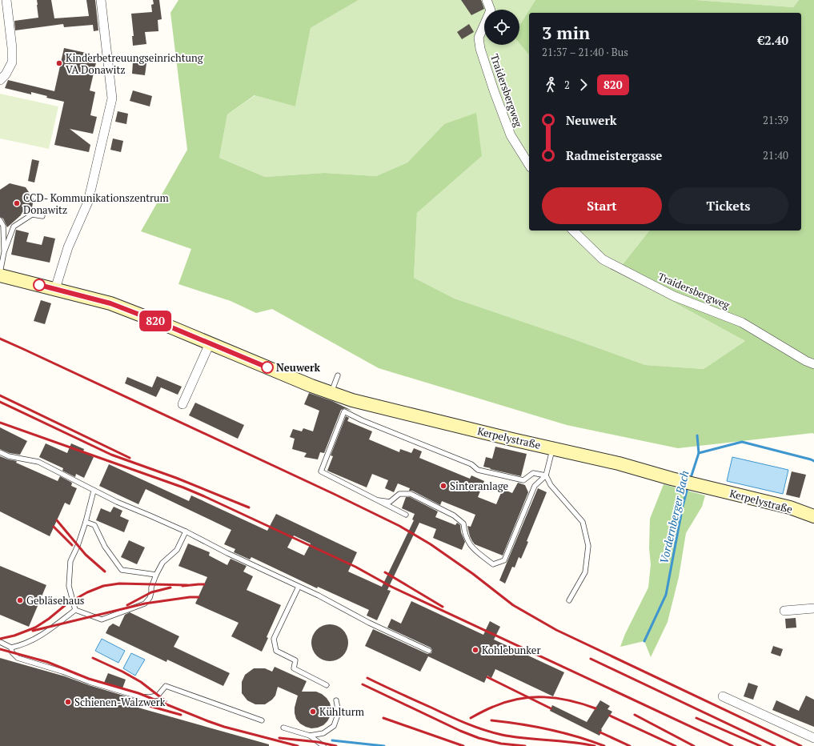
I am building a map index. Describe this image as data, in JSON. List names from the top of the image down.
{
  "streets": {
    "main road": ["Kerpelystraße"],
    "street": ["Traidersbergweg"]
  },
  "water": ["Vordernberger Bach"],
  "places": [
    "Kinderbetreuungseinrichtung VA Donawitz",
    "CCD- Kommunikationszentrum Donawitz",
    "Neuwerk",
    "Sinteranlage",
    "Gebläsehaus",
    "Kohlebunker",
    "Schienen-Walzwerk",
    "Kühlturm"
  ],
  "lines": ["bus line 820"],
  "page": {
    "on_map": "820",
    "heading": ["3 min", "21:37 – 21:40 · Bus", "€2.40"],
    "legs": ["2", "820"],
    "list": [
      {
        "name": "Neuwerk",
        "value": "21:39"
      },
      {
        "name": "Radmeistergasse",
        "value": "21:40"
      }
    ],
    "buttons": ["Start", "Tickets"]
  }
}
